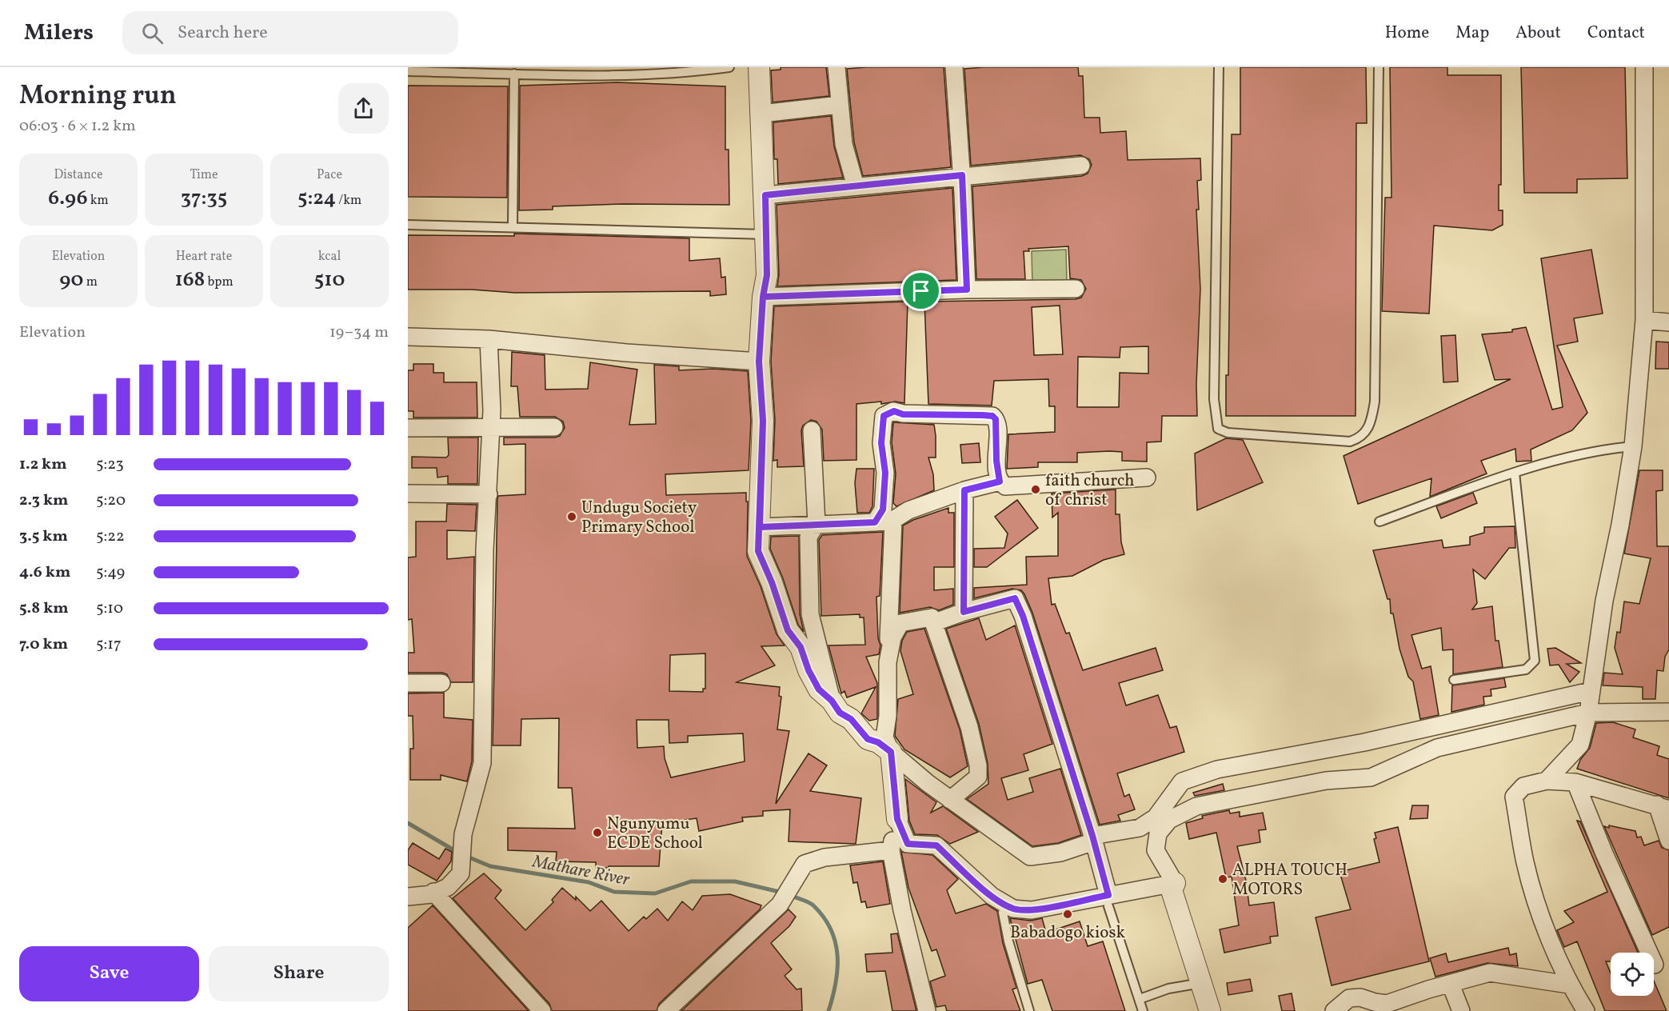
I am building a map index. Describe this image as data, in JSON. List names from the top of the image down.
{
  "water": ["Mathare River"],
  "places": [
    "faith church of christ",
    "Undugu Society Primary School",
    "Ngunyumu ECDE School",
    "ALPHA TOUCH MOTORS",
    "Babadogo kiosk"
  ],
  "page": {
    "header": "Milers",
    "search": "Search here",
    "nav": [
      "Home",
      "Map",
      "About",
      "Contact"
    ],
    "heading": ["Morning run", "06:03 · 6 × 1.2 km"],
    "stats": [
      ["Distance", "6.96 km"],
      ["Time", "37:35"],
      ["Pace", "5:24 /km"],
      ["Elevation", "90 m"],
      ["Heart rate", "168 bpm"],
      ["kcal", "510"]
    ],
    "chart": ["Elevation", "19–34 m"],
    "list": [
      {
        "name": "1.2 km",
        "note": "5:23"
      },
      {
        "name": "2.3 km",
        "note": "5:20"
      },
      {
        "name": "3.5 km",
        "note": "5:22"
      },
      {
        "name": "4.6 km",
        "note": "5:49"
      },
      {
        "name": "5.8 km",
        "note": "5:10"
      },
      {
        "name": "7.0 km",
        "note": "5:17"
      }
    ],
    "buttons": ["Save", "Share"]
  }
}
